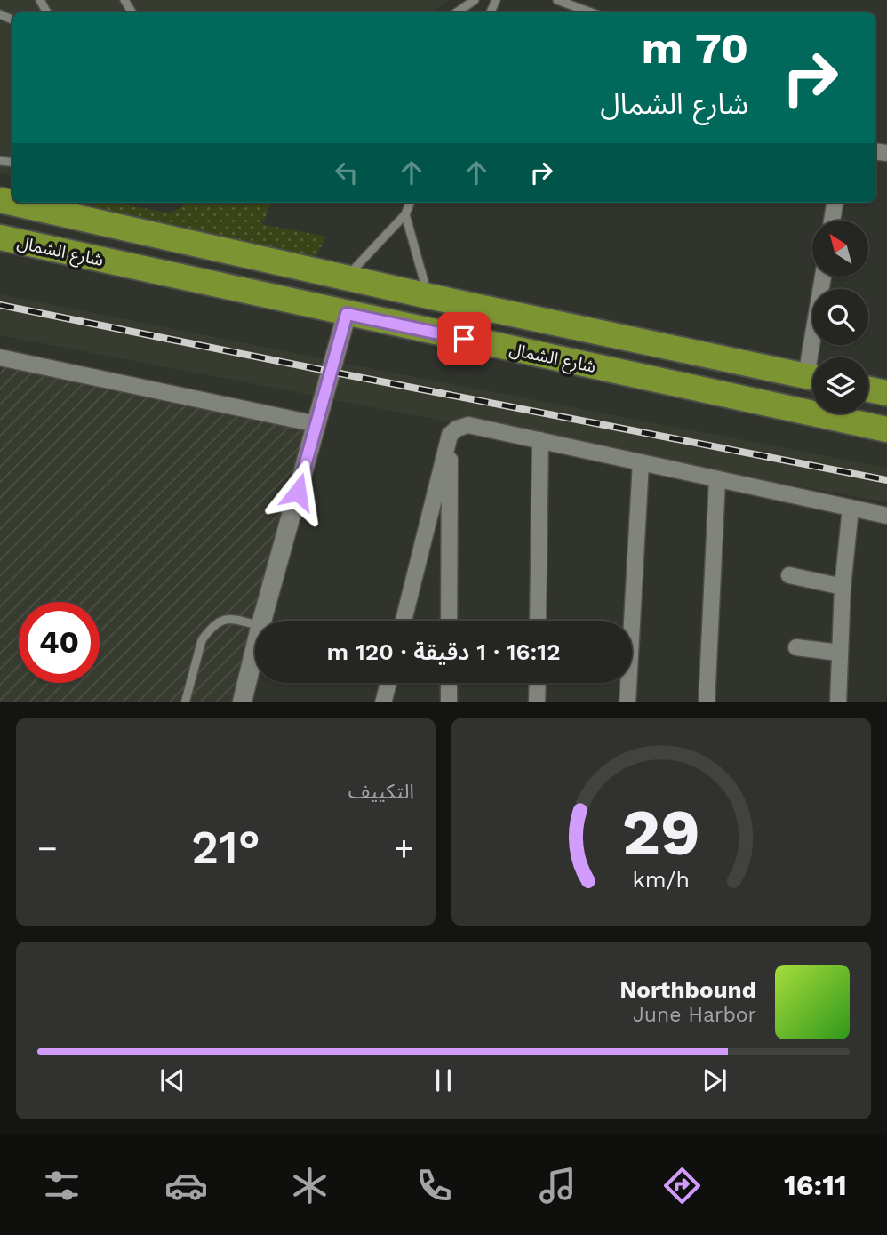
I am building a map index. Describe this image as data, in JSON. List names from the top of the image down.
{
  "streets": {
    "highway": ["شارع الشمال"]
  },
  "north": "top left",
  "page": {
    "turn": ["70 m", "شارع الشمال"],
    "limit": "40",
    "trip": "16:12 · 1 دقيقة · 120 m",
    "tile": "التكييف",
    "heat": ["−", "21°", "+"],
    "song": ["Northbound", "June Harbor"],
    "tabs": "16:11",
    "gauge": ["29", "km/h"]
  }
}
